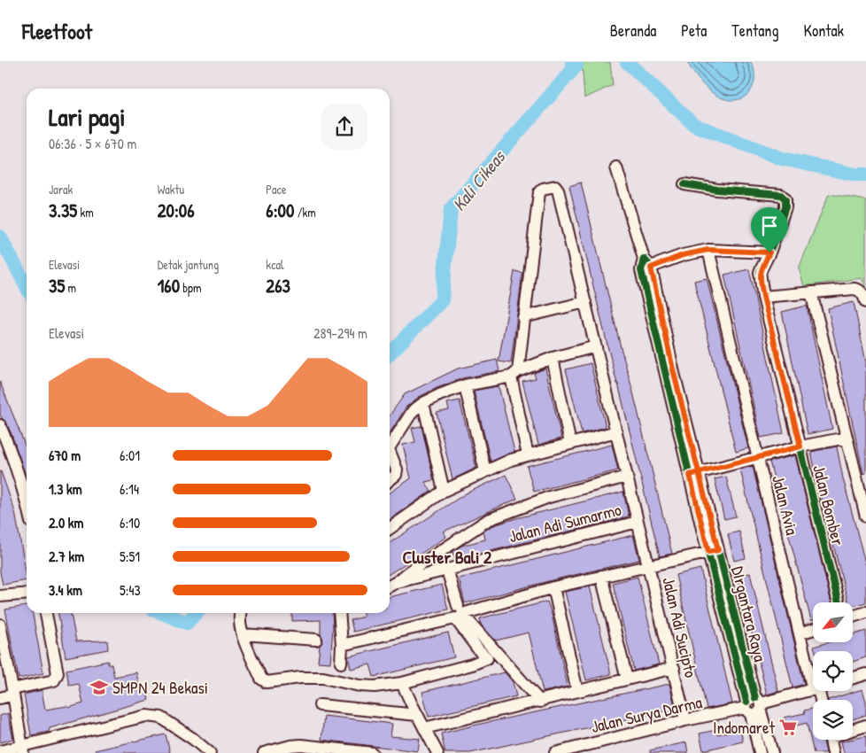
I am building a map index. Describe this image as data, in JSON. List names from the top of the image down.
{
  "streets": {
    "street": [
      "Jalan Avia",
      "Jalan Bomber",
      "Jalan Adi Sumarmo",
      "DIrgantara Raya",
      "Jalan Adi Sucipto",
      "Jalan Surya Darma"
    ]
  },
  "crossings": [
    ["Jalan Adi Sumarmo", "Jalan Adi Sucipto"],
    ["DIrgantara Raya", "Jalan Surya Darma"],
    ["Jalan Adi Sucipto", "Jalan Surya Darma"]
  ],
  "districts": ["Cluster Bali 2"],
  "water": ["Kali Cikeas"],
  "places": {
    "school or university": ["SMPN 24 Bekasi"],
    "supermarket": ["Indomaret"]
  },
  "north": "bottom left",
  "page": {
    "header": "Fleetfoot",
    "nav": [
      "Beranda",
      "Peta",
      "Tentang",
      "Kontak"
    ],
    "heading": ["Lari pagi", "06:36 · 5 × 670 m"],
    "stats": [
      ["Jarak", "3.35 km"],
      ["Waktu", "20:06"],
      ["Pace", "6:00 /km"],
      ["Elevasi", "35 m"],
      ["Detak jantung", "160 bpm"],
      ["kcal", "263"]
    ],
    "chart": ["Elevasi", "289–294 m"],
    "list": [
      {
        "name": "670 m",
        "note": "6:01"
      },
      {
        "name": "1.3 km",
        "note": "6:14"
      },
      {
        "name": "2.0 km",
        "note": "6:10"
      },
      {
        "name": "2.7 km",
        "note": "5:51"
      },
      {
        "name": "3.4 km",
        "note": "5:43"
      }
    ]
  }
}
